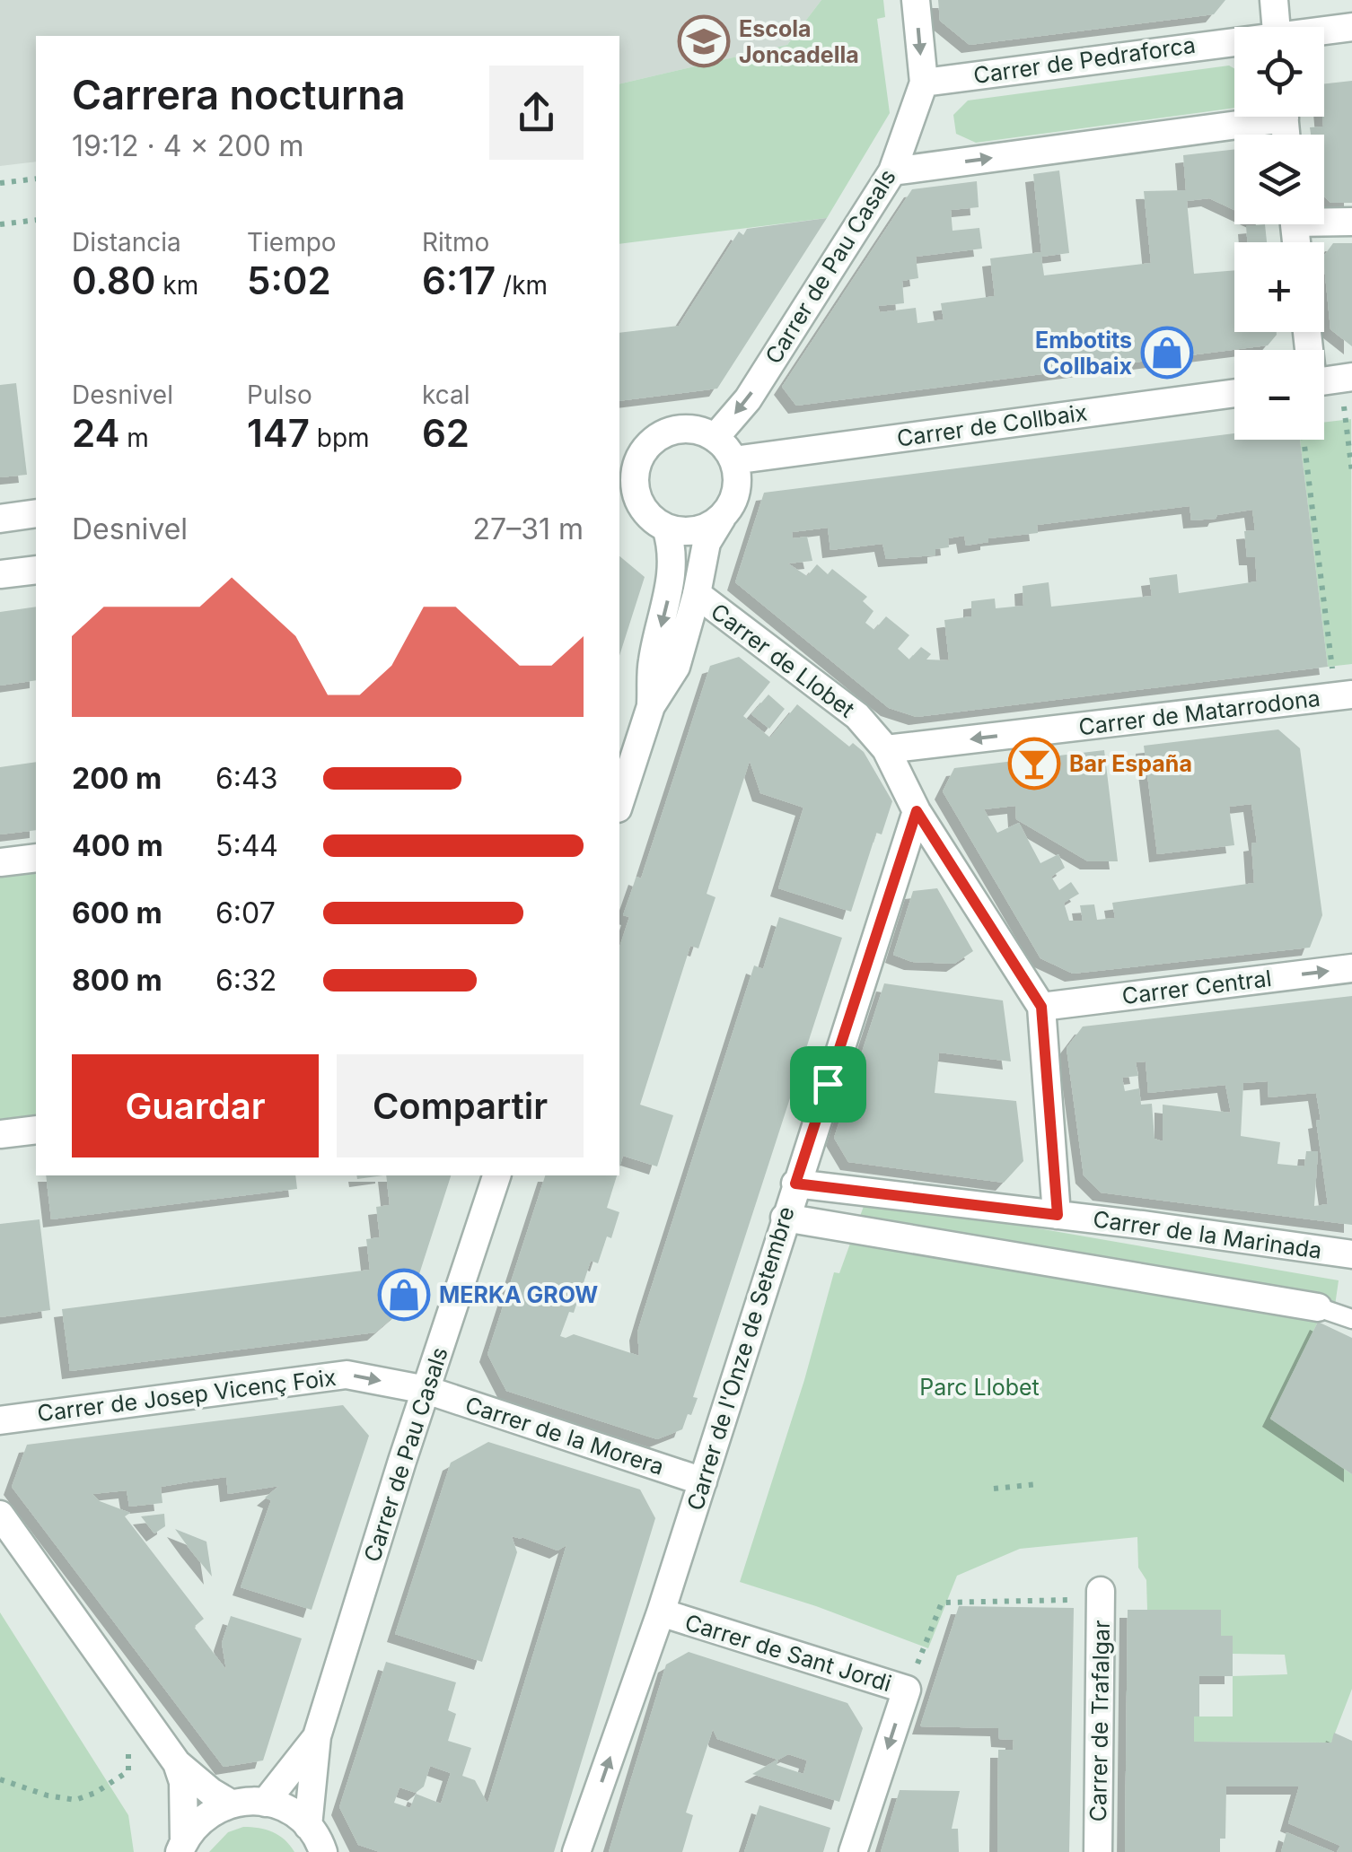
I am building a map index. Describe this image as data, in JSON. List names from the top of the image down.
{
  "streets": {
    "street": [
      "Carrer de Pedraforca",
      "Carrer de Pau Casals",
      "Carrer de Collbaix",
      "Carrer de Llobet",
      "Carrer de Matarrodona",
      "Carrer Central",
      "Carrer de la Marinada",
      "Carrer de l'Onze de Setembre",
      "Carrer de Josep Vicenç Foix",
      "Carrer de la Morera",
      "Carrer de Sant Jordi",
      "Carrer de Trafalgar"
    ]
  },
  "crossings": [
    ["Carrer de Pedraforca", "Carrer de Pau Casals"],
    ["Carrer de Pau Casals", "Carrer de Collbaix"],
    ["Carrer de Pau Casals", "Carrer de Josep Vicenç Foix"],
    ["Carrer de Pau Casals", "Carrer de la Morera"],
    ["Carrer de Llobet", "Carrer de Matarrodona"],
    ["Carrer de Llobet", "Carrer Central"],
    ["Carrer de Llobet", "Carrer de la Marinada"],
    ["Carrer de Llobet", "Carrer de l'Onze de Setembre"],
    ["Carrer de la Marinada", "Carrer de l'Onze de Setembre"],
    ["Carrer de l'Onze de Setembre", "Carrer de la Morera"],
    ["Carrer de l'Onze de Setembre", "Carrer de Sant Jordi"],
    ["Carrer de Josep Vicenç Foix", "Carrer de la Morera"]
  ],
  "one_way": [
    "Carrer de Matarrodona",
    "Carrer Central",
    "Carrer de Josep Vicenç Foix",
    "Carrer de Sant Jordi"
  ],
  "parks": ["Parc Llobet"],
  "places": {
    "school or university": ["Escola Joncadella"],
    "shop": ["Embotits Collbaix", "MERKA GROW"],
    "bar": ["Bar España"]
  },
  "page": {
    "map_buttons": ["+", "−"],
    "heading": ["Carrera nocturna", "19:12 · 4 × 200 m"],
    "stats": [
      ["Distancia", "0.80 km"],
      ["Tiempo", "5:02"],
      ["Ritmo", "6:17 /km"],
      ["Desnivel", "24 m"],
      ["Pulso", "147 bpm"],
      ["kcal", "62"]
    ],
    "chart": ["Desnivel", "27–31 m"],
    "list": [
      {
        "name": "200 m",
        "note": "6:43"
      },
      {
        "name": "400 m",
        "note": "5:44"
      },
      {
        "name": "600 m",
        "note": "6:07"
      },
      {
        "name": "800 m",
        "note": "6:32"
      }
    ],
    "buttons": ["Guardar", "Compartir"]
  }
}
